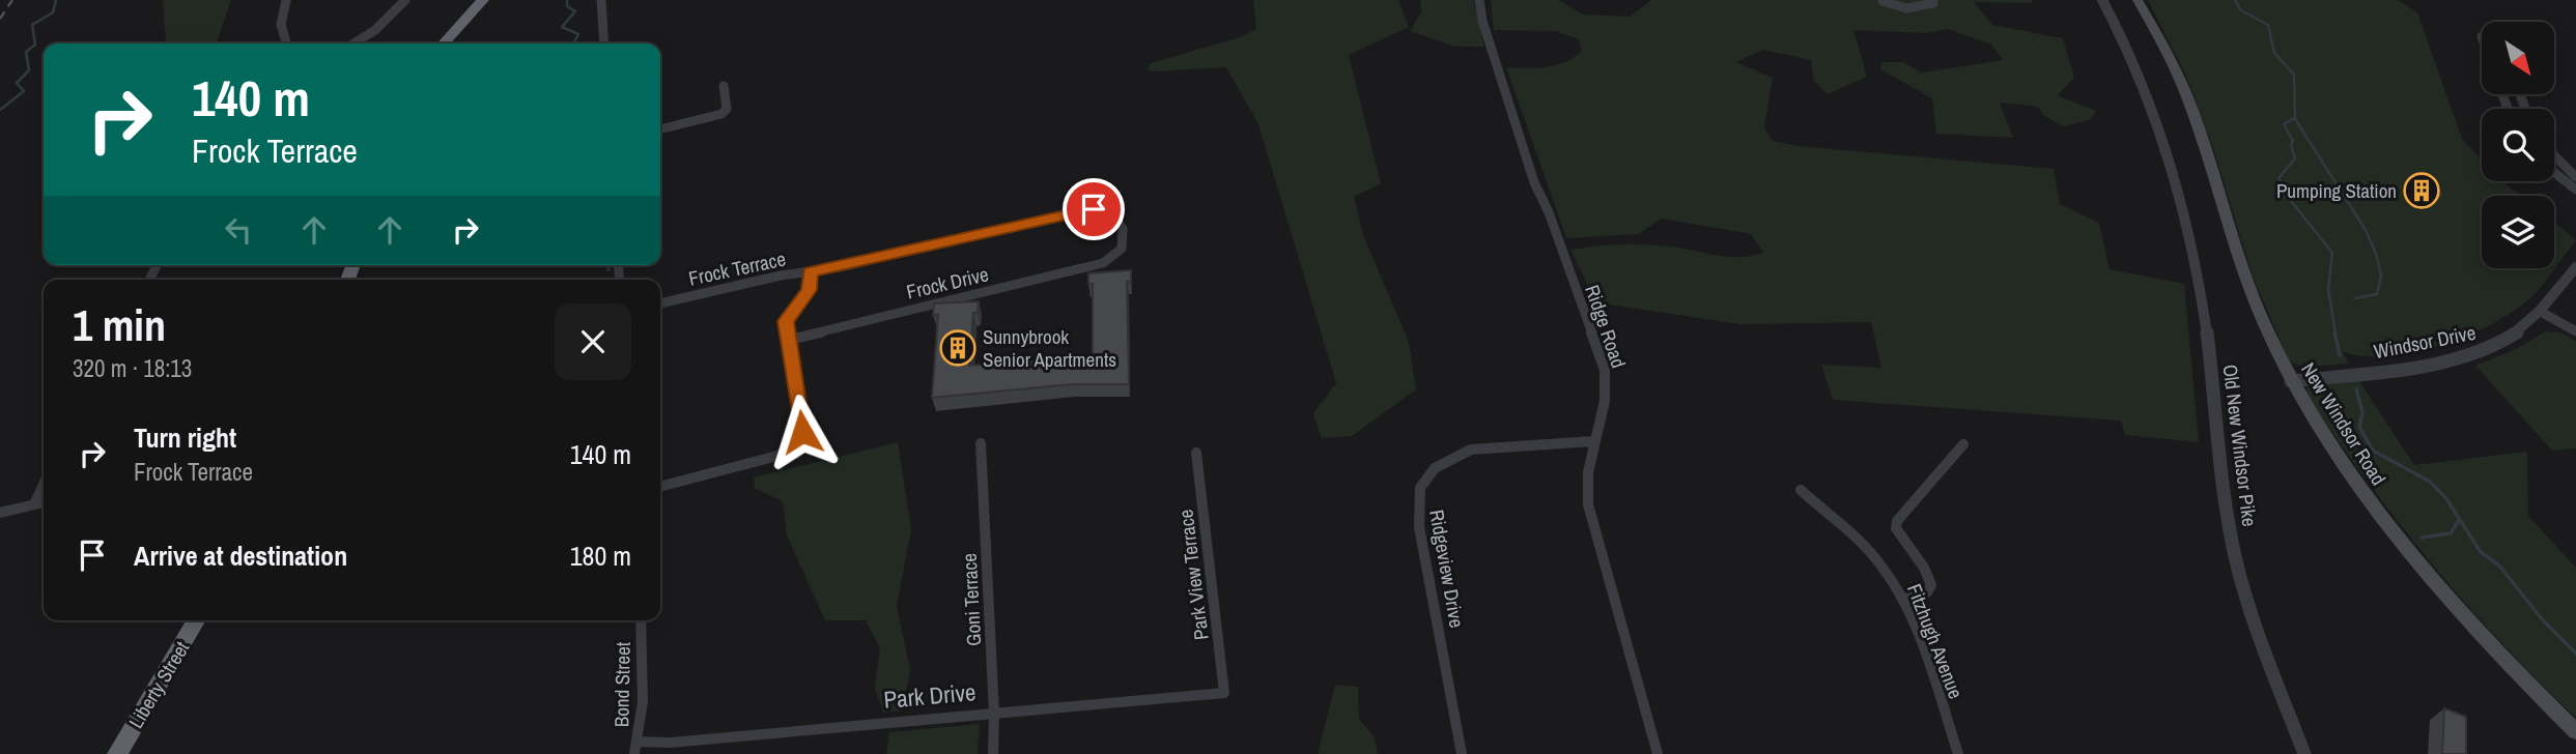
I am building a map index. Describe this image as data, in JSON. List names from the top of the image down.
{
  "streets": {
    "highway": ["Liberty Street"],
    "main road": ["New Windsor Road"],
    "street": [
      "Frock Terrace",
      "Frock Drive",
      "Ridge Road",
      "Windsor Drive",
      "Old New Windsor Pike",
      "Ridgeview Drive",
      "Park View Terrace",
      "Goni Terrace",
      "Fitzhugh Avenue",
      "Bond Street",
      "Park Drive"
    ]
  },
  "crossings": [
    ["Frock Terrace", "Frock Drive"],
    ["Ridge Road", "Ridgeview Drive"],
    ["Windsor Drive", "New Windsor Road"],
    ["Park View Terrace", "Park Drive"],
    ["Goni Terrace", "Park Drive"],
    ["Bond Street", "Park Drive"]
  ],
  "places": {
    "building": ["Pumping Station", "Sunnybrook Senior Apartments"]
  },
  "north": "bottom right",
  "page": {
    "turn": ["140 m", "Frock Terrace"],
    "heading": ["1 min", "320 m · 18:13"],
    "list": [
      {
        "name": "Turn right",
        "note": "Frock Terrace",
        "value": "140 m"
      },
      {
        "name": "Arrive at destination",
        "value": "180 m"
      }
    ]
  }
}
